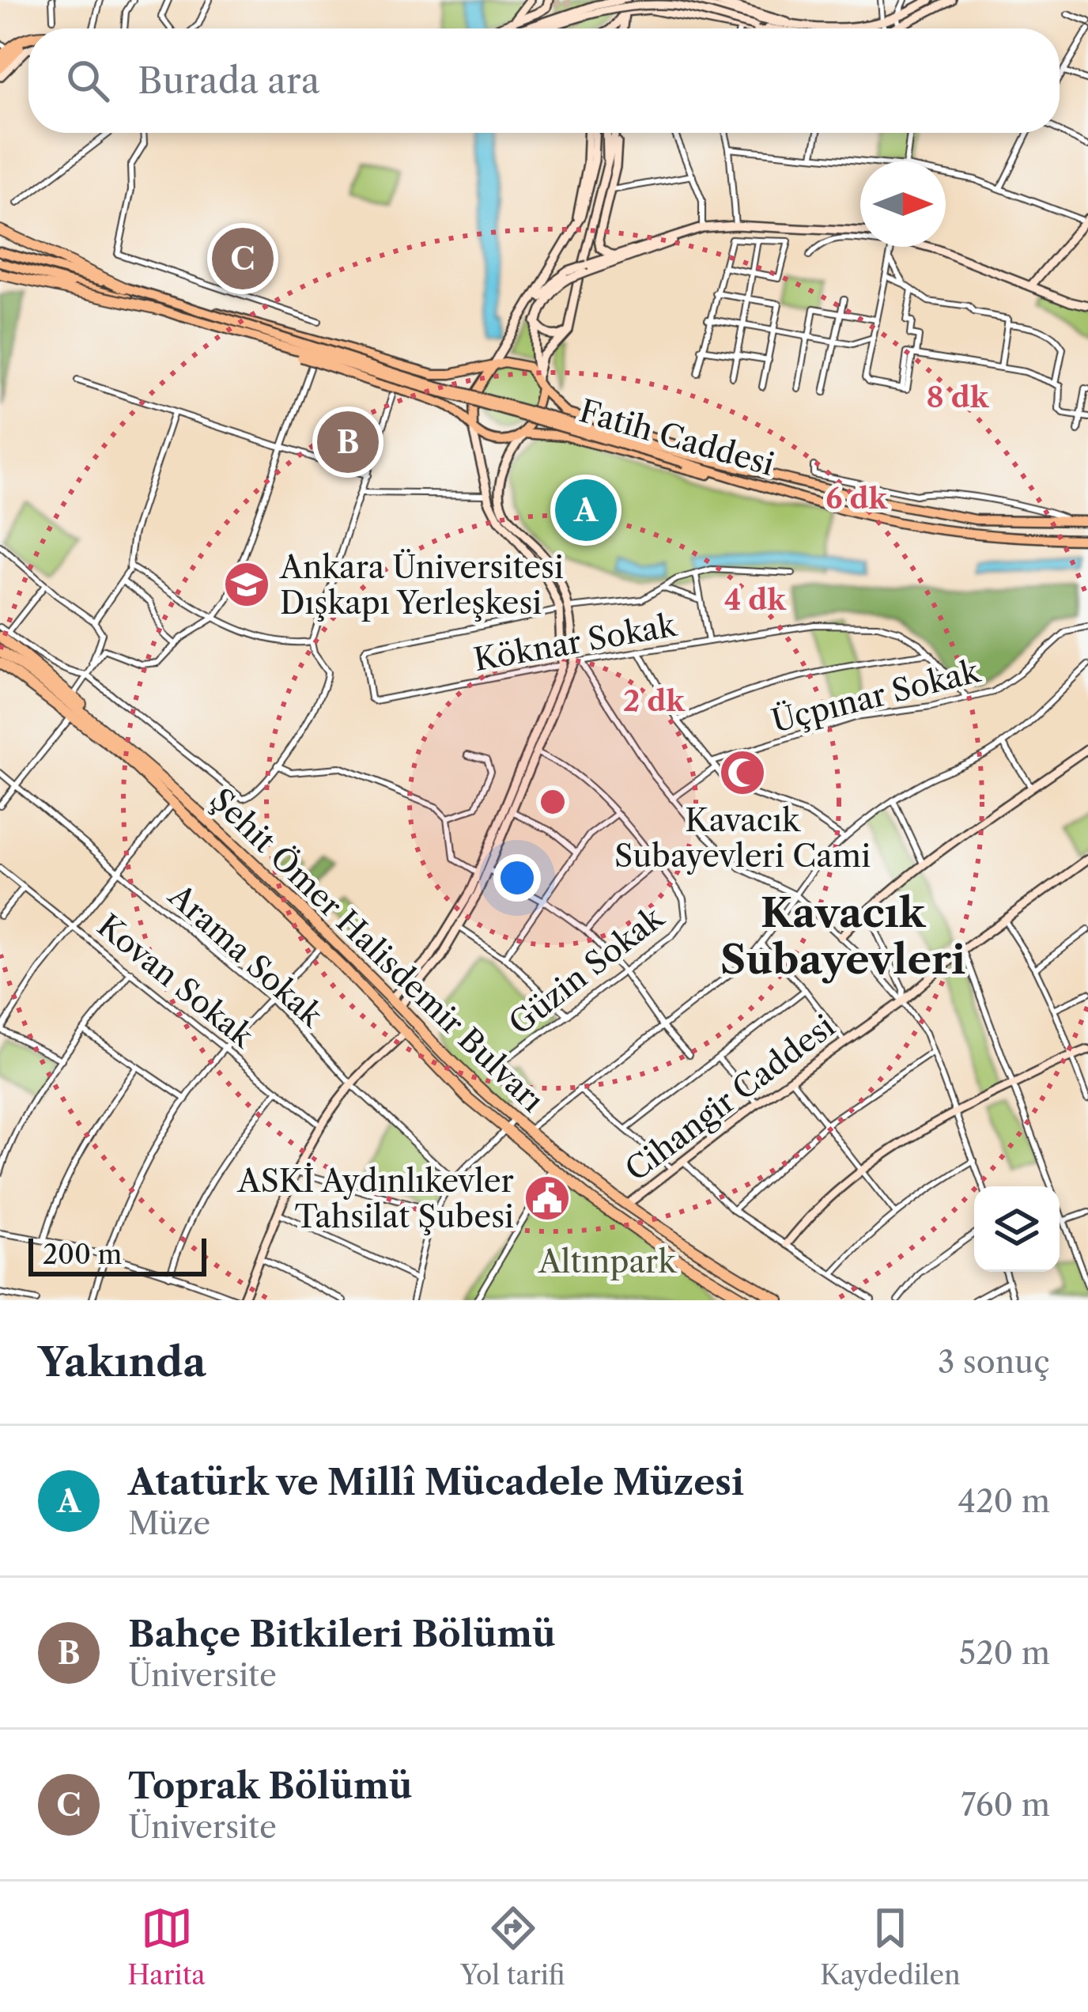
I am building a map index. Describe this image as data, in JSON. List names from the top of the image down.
{
  "streets": {
    "highway": ["Şehit Ömer Halisdemir Bulvarı"],
    "main road": ["Fatih Caddesi", "Cihangir Caddesi"],
    "street": [
      "Köknar Sokak",
      "Üçpınar Sokak",
      "Arama Sokak",
      "Güzin Sokak",
      "Kovan Sokak"
    ]
  },
  "crossings": [
    ["Köknar Sokak", "Üçpınar Sokak"],
    ["Şehit Ömer Halisdemir Bulvarı", "Cihangir Caddesi"]
  ],
  "districts": ["Kavacık Subayevleri"],
  "parks": ["Altınpark"],
  "places": {
    "school or university": ["Ankara Üniversitesi Dışkapı Yerleşkesi"],
    "mosque": ["Kavacık Subayevleri Cami"],
    "public building": ["ASKİ Aydınlıkevler Tahsilat Şubesi"]
  },
  "scale_bar": "200 m",
  "north": "right",
  "page": {
    "search": "Burada ara",
    "pins": ["C", "B", "A"],
    "scale": "200 m",
    "heading": ["Yakında", "3 sonuç"],
    "list": [
      {
        "mark": "A",
        "name": "Atatürk ve Millî Mücadele Müzesi",
        "note": "Müze",
        "value": "420 m"
      },
      {
        "mark": "B",
        "name": "Bahçe Bitkileri Bölümü",
        "note": "Üniversite",
        "value": "520 m"
      },
      {
        "mark": "C",
        "name": "Toprak Bölümü",
        "note": "Üniversite",
        "value": "760 m"
      }
    ],
    "nav": ["Harita", "Yol tarifi", "Kaydedilen"]
  },
  "rings": [
    "8 dk",
    "6 dk",
    "4 dk",
    "2 dk"
  ]
}
